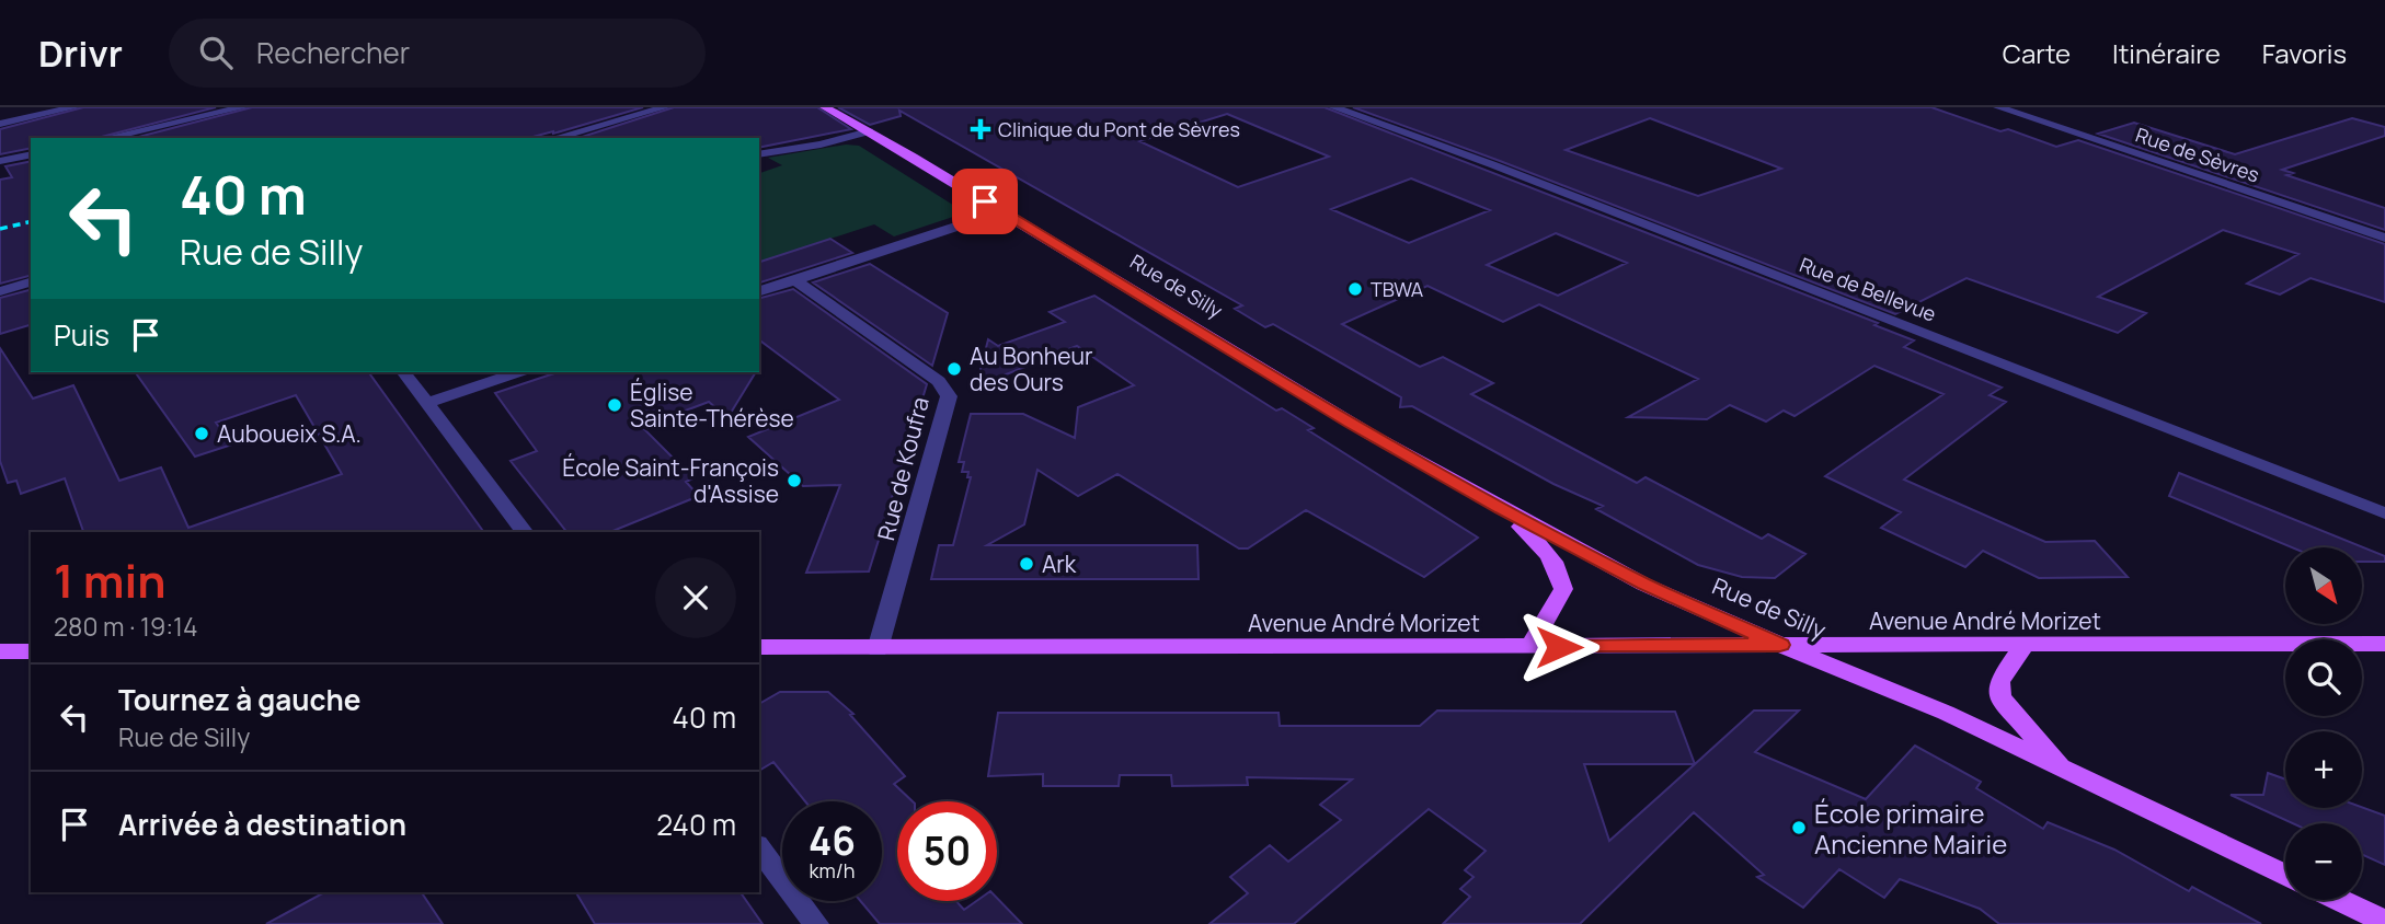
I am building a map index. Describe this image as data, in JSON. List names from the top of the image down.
{
  "streets": {
    "main road": ["Rue de Silly", "Avenue André Morizet"],
    "street": ["Rue de Sèvres", "Rue de Bellevue", "Rue de Koufra"]
  },
  "crossings": [
    ["Rue de Silly", "Avenue André Morizet"],
    ["Rue de Koufra", "Avenue André Morizet"]
  ],
  "places": {
    "health": ["Clinique du Pont de Sèvres"],
    "other": [
      "TBWA",
      "Au Bonheur des Ours",
      "Église Sainte-Thérèse",
      "Auboueix S.A.",
      "École Saint-François d'Assise",
      "Ark",
      "École primaire Ancienne Mairie"
    ]
  },
  "north": "bottom right",
  "page": {
    "header": "Drivr",
    "search": "Rechercher",
    "nav": ["Carte", "Itinéraire", "Favoris"],
    "turn": ["40 m", "Rue de Silly"],
    "then": "Puis",
    "heading": ["1 min", "280 m · 19:14"],
    "map_buttons": ["+", "−"],
    "list": [
      {
        "name": "Tournez à gauche",
        "note": "Rue de Silly",
        "value": "40 m"
      },
      {
        "name": "Arrivée à destination",
        "value": "240 m"
      }
    ],
    "speed": "46 km/h",
    "limit": "50"
  }
}
